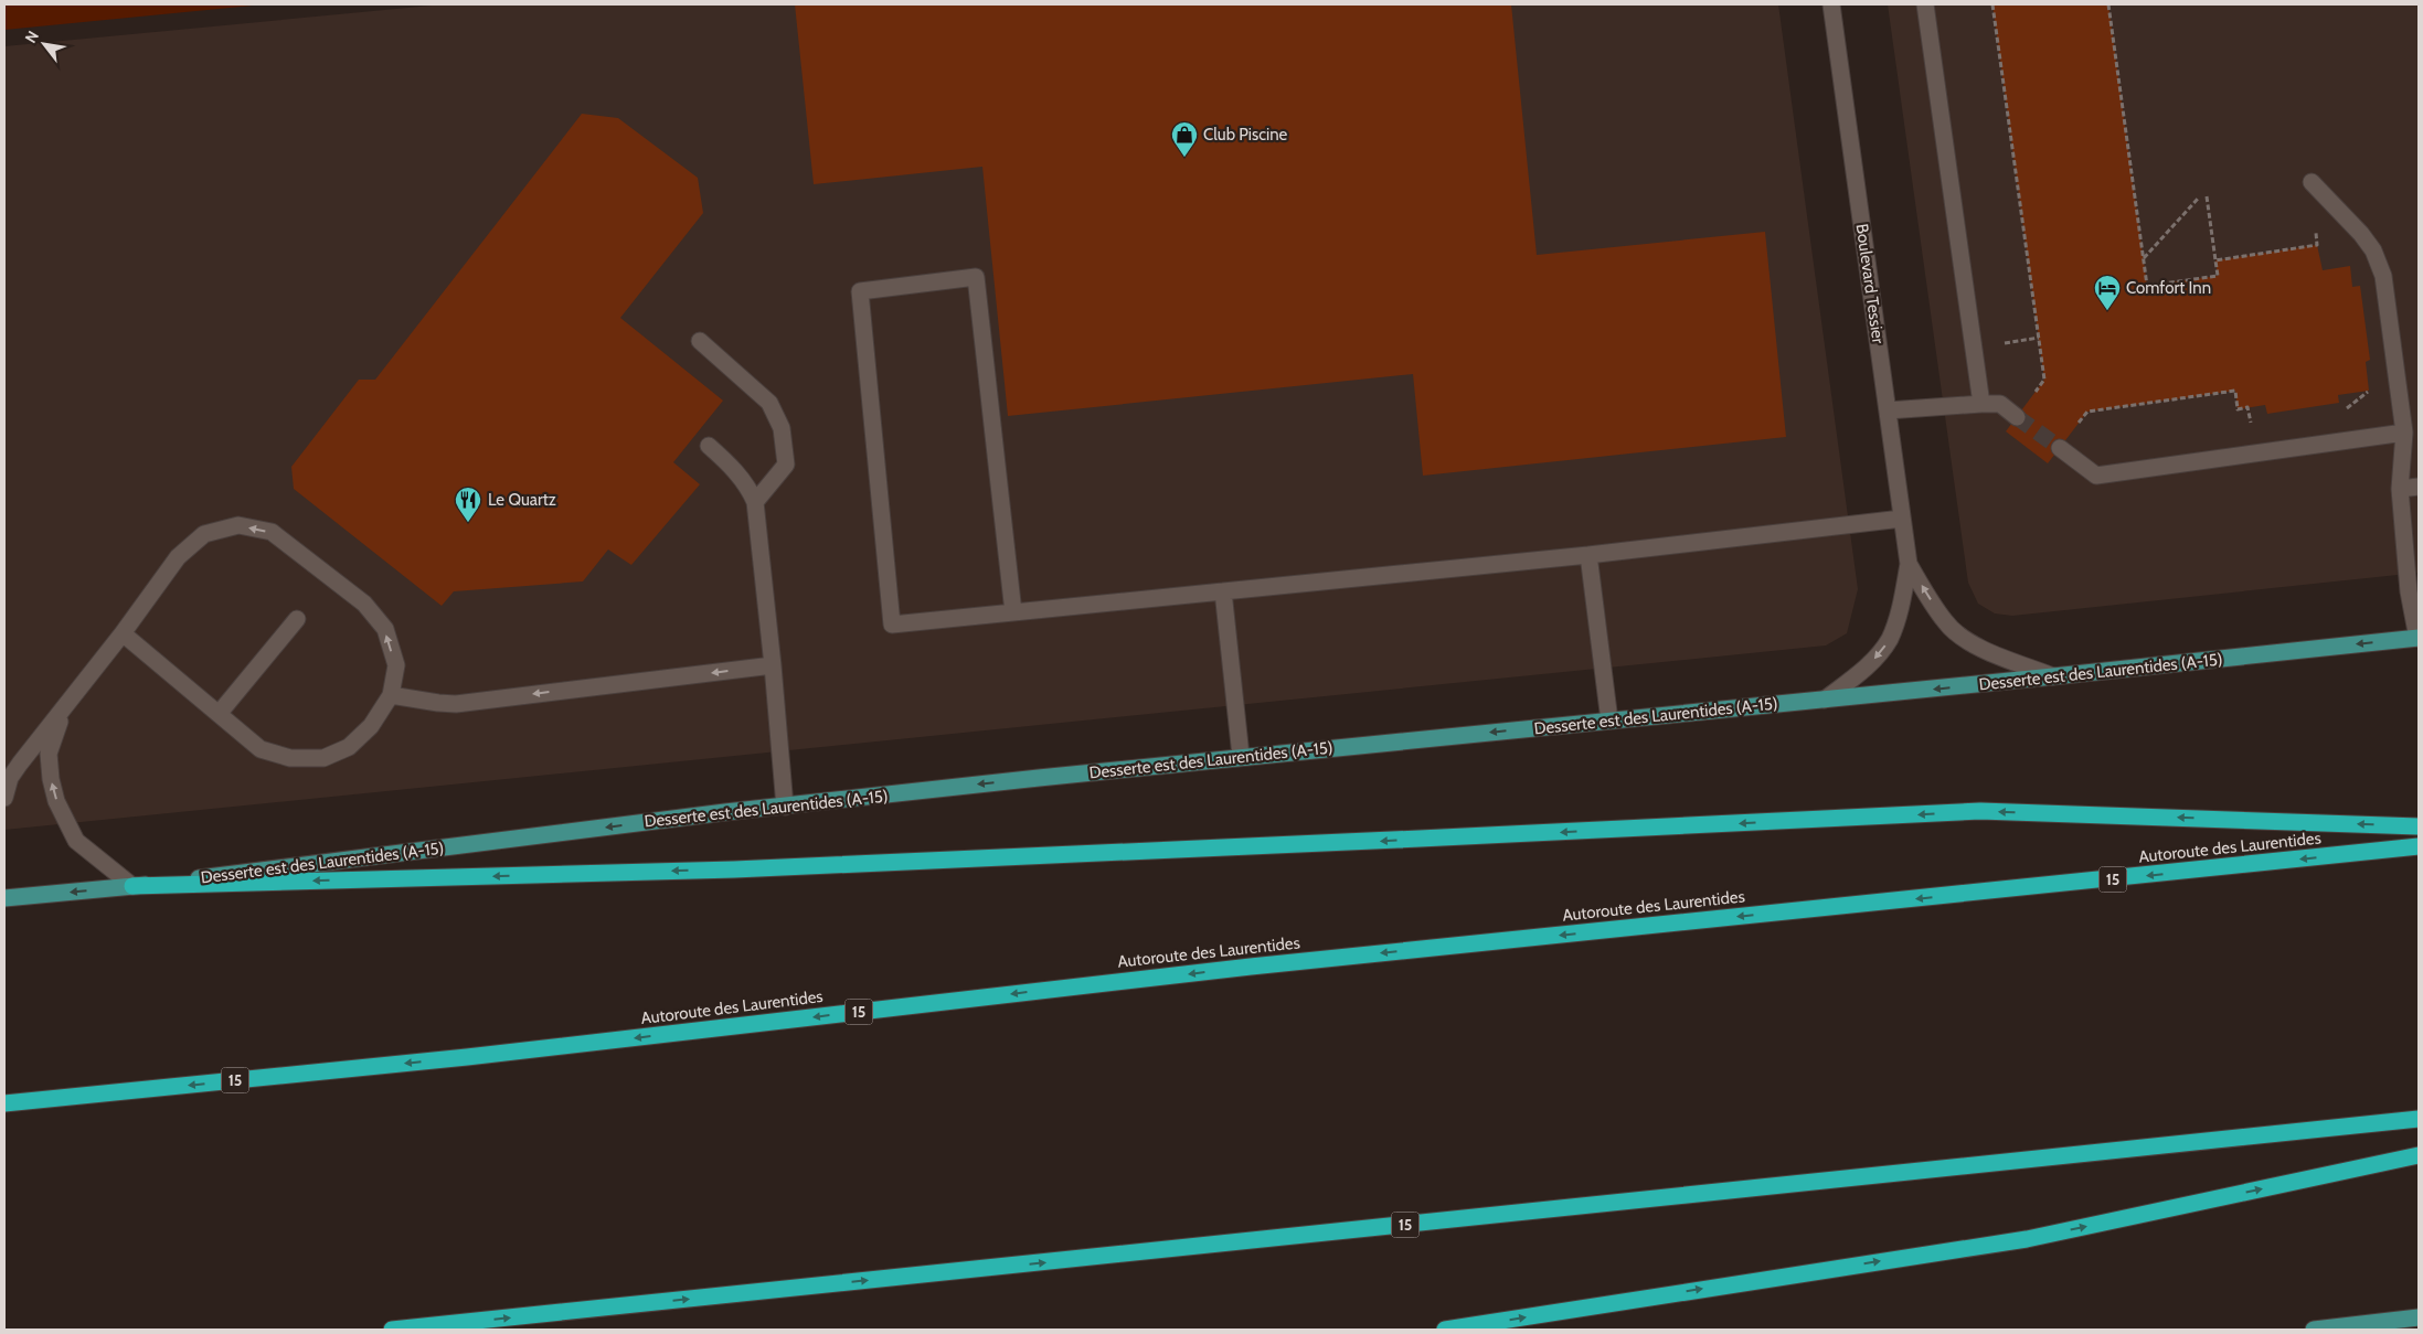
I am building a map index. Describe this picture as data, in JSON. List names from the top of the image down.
{
  "streets": {
    "highway": ["Autoroute des Laurentides", "15"],
    "main road": ["Desserte est des Laurentides (A-15)"],
    "street": ["Boulevard Tessier"]
  },
  "crossings": [
    ["Boulevard Tessier", "Desserte est des Laurentides (A-15)"]
  ],
  "one_way": ["Desserte est des Laurentides (A-15)"],
  "places": {
    "shop": ["Club Piscine"],
    "hotel": ["Comfort Inn"],
    "restaurant": ["Le Quartz"]
  },
  "north": "top left"
}
